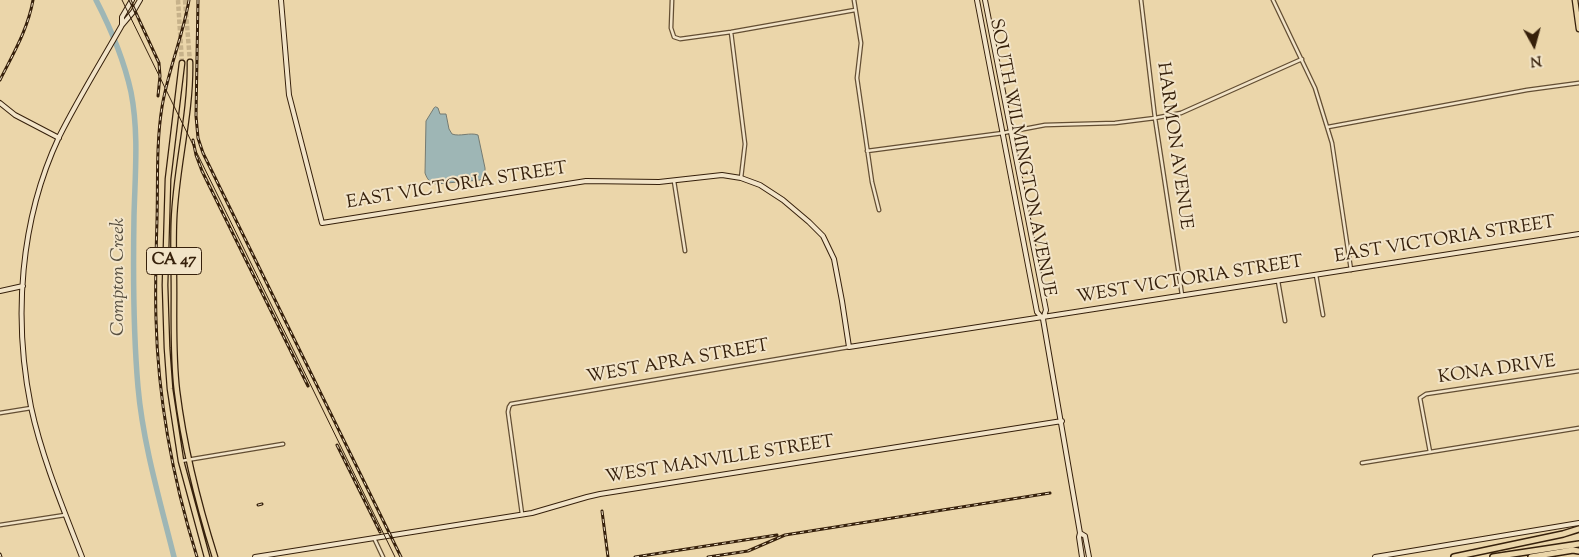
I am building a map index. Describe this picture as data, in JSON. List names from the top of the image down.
{
  "streets": {
    "main road": [
      "SOUTH WILMINGTON AVENUE",
      "EAST VICTORIA STREET",
      "CA 47",
      "WEST VICTORIA STREET",
      "WEST MANVILLE STREET"
    ],
    "street": ["HARMON AVENUE", "WEST APRA STREET", "KONA DRIVE"]
  },
  "crossings": [
    ["HARMON AVENUE", "WEST VICTORIA STREET"],
    ["SOUTH WILMINGTON AVENUE", "WEST VICTORIA STREET"],
    ["SOUTH WILMINGTON AVENUE", "WEST MANVILLE STREET"],
    ["EAST VICTORIA STREET", "WEST VICTORIA STREET"],
    ["WEST VICTORIA STREET", "WEST APRA STREET"],
    ["WEST APRA STREET", "WEST MANVILLE STREET"]
  ],
  "water": ["Compton Creek"],
  "north": "bottom"
}
